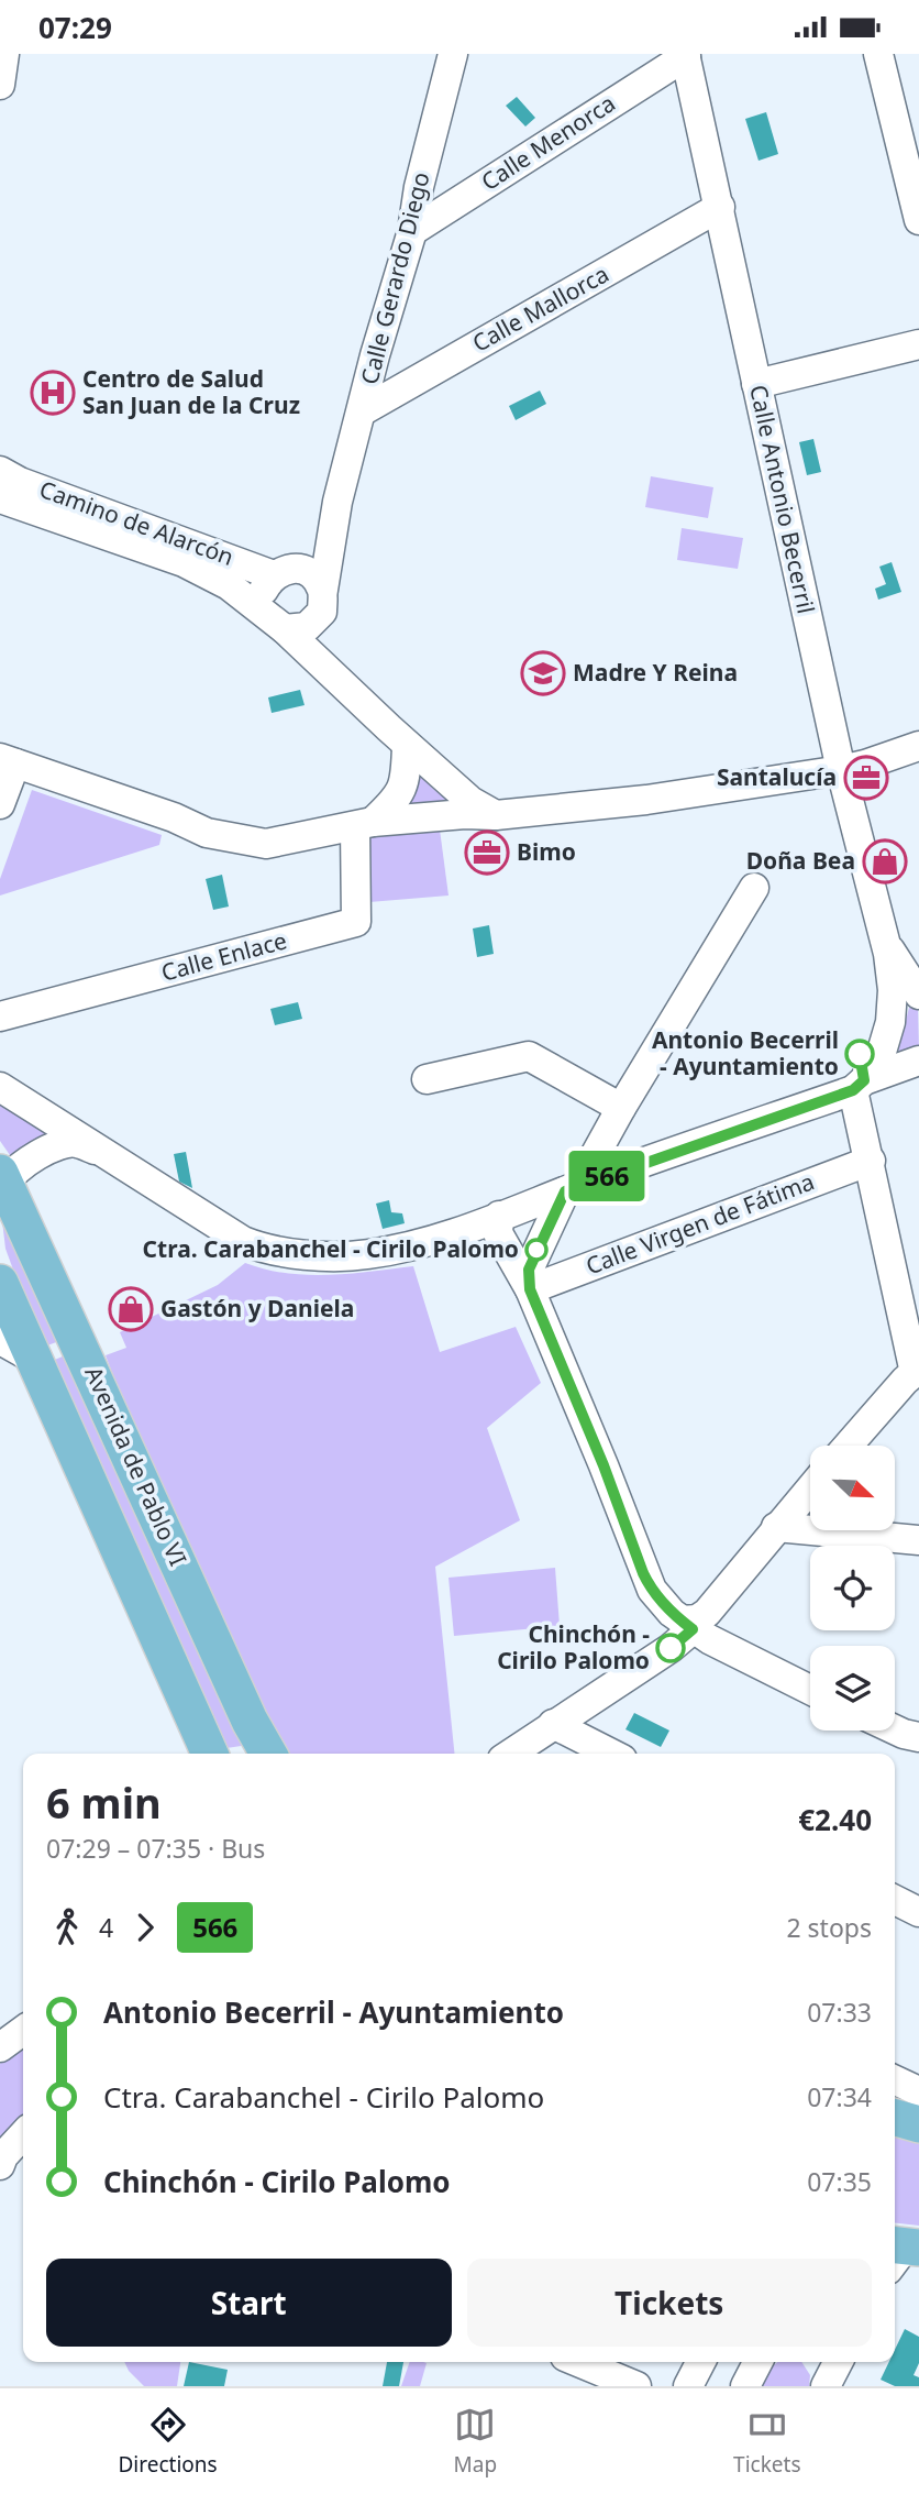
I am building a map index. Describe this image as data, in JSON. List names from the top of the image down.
{
  "streets": {
    "main road": ["Avenida de Pablo VI"],
    "street": [
      "Calle Menorca",
      "Calle Gerardo Diego",
      "Calle Mallorca",
      "Calle Antonio Becerril",
      "Camino de Alarcón",
      "Calle Enlace",
      "Calle Virgen de Fátima"
    ]
  },
  "crossings": [
    ["Calle Menorca", "Calle Gerardo Diego"],
    ["Calle Menorca", "Calle Antonio Becerril"],
    ["Calle Gerardo Diego", "Calle Mallorca"],
    ["Calle Gerardo Diego", "Camino de Alarcón"],
    ["Calle Mallorca", "Calle Antonio Becerril"]
  ],
  "places": {
    "hospital": ["Centro de Salud San Juan de la Cruz"],
    "school or university": ["Madre Y Reina"],
    "office": ["Santalucía", "Bimo"],
    "shop": ["Doña Bea", "Gastón y Daniela"],
    "other": ["Antonio Becerril - Ayuntamiento", "Ctra. Carabanchel - Cirilo Palomo", "Chinchón - Cirilo Palomo"]
  },
  "lines": ["bus line 566"],
  "north": "bottom right",
  "page": {
    "status": "07:29",
    "on_map": "566",
    "heading": ["6 min", "07:29 – 07:35 · Bus", "€2.40"],
    "legs": ["4", "566", "2 stops"],
    "list": [
      {
        "name": "Antonio Becerril - Ayuntamiento",
        "value": "07:33"
      },
      {
        "name": "Ctra. Carabanchel - Cirilo Palomo",
        "value": "07:34"
      },
      {
        "name": "Chinchón - Cirilo Palomo",
        "value": "07:35"
      }
    ],
    "buttons": ["Start", "Tickets"],
    "tabs": ["Directions", "Map", "Tickets"]
  }
}
